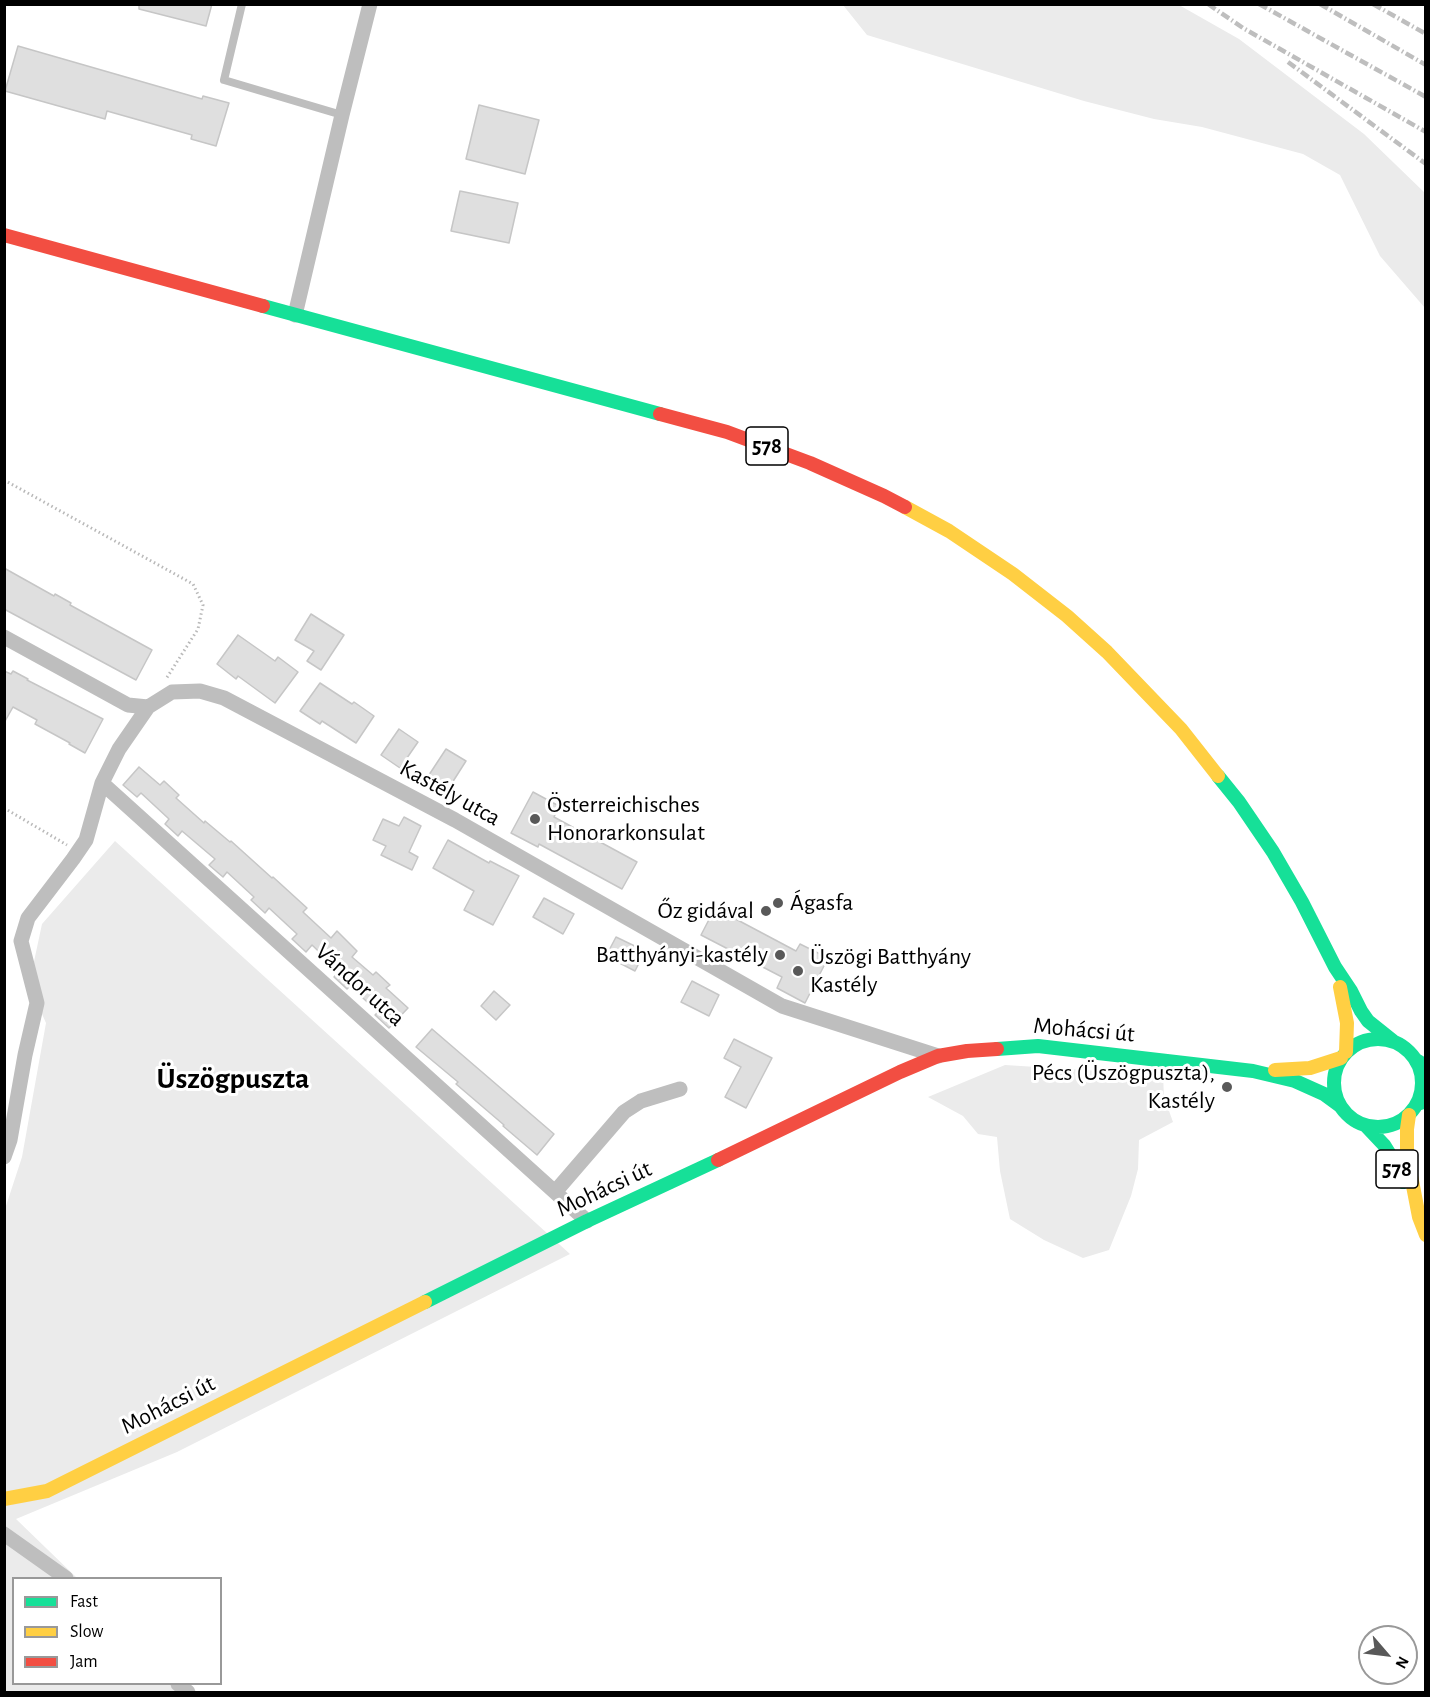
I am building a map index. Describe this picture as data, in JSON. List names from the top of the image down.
{
  "streets": {
    "main road": ["578", "Mohácsi út"],
    "street": ["Kastély utca", "Vándor utca"]
  },
  "crossings": [
    ["Kastély utca", "Mohácsi út"],
    ["Vándor utca", "Mohácsi út"]
  ],
  "districts": ["Üszögpuszta"],
  "places": [
    "Österreichisches Honorarkonsulat",
    "Ágasfa",
    "Őz gidával",
    "Batthyányi-kastély",
    "Üszögi Batthyány Kastély",
    "Pécs (Üszögpuszta), Kastély"
  ],
  "legend": ["Fast", "Slow", "Jam"],
  "north": "bottom right"
}
